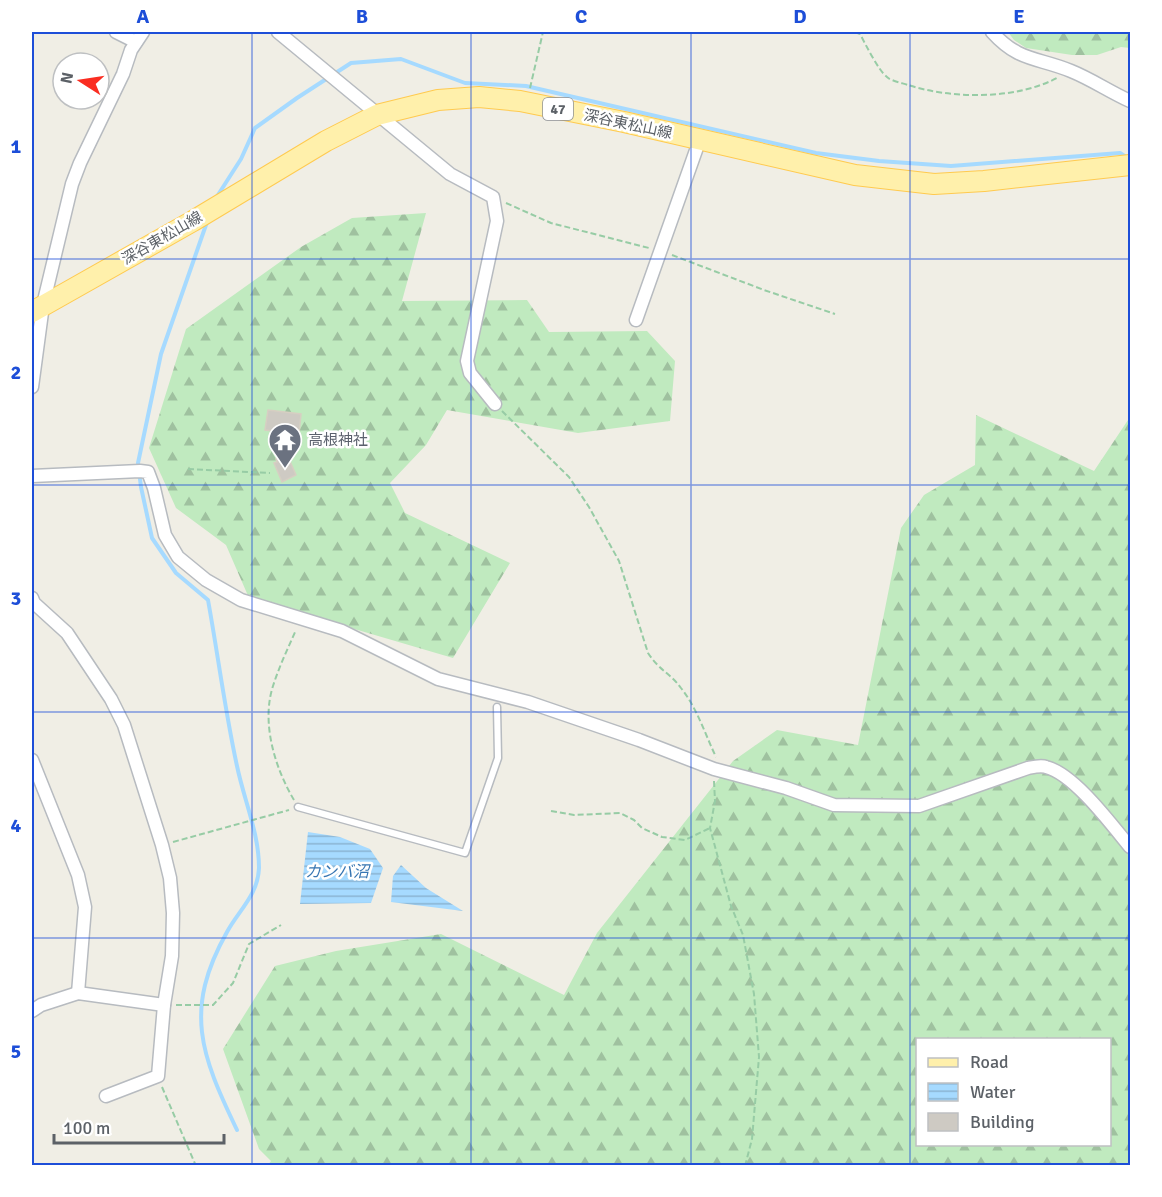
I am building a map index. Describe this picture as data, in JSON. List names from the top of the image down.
{
  "streets": {
    "main road": ["47", "深谷東松山線"]
  },
  "water": ["カンバ沼"],
  "places": {
    "temple": ["高根神社"]
  },
  "legend": ["Road", "Water", "Building"],
  "scale_bar": "100 m",
  "north": "left",
  "grid": {
    "columns": [
      "A",
      "B",
      "C",
      "D",
      "E"
    ],
    "rows": [
      "1",
      "2",
      "3",
      "4",
      "5"
    ]
  }
}
